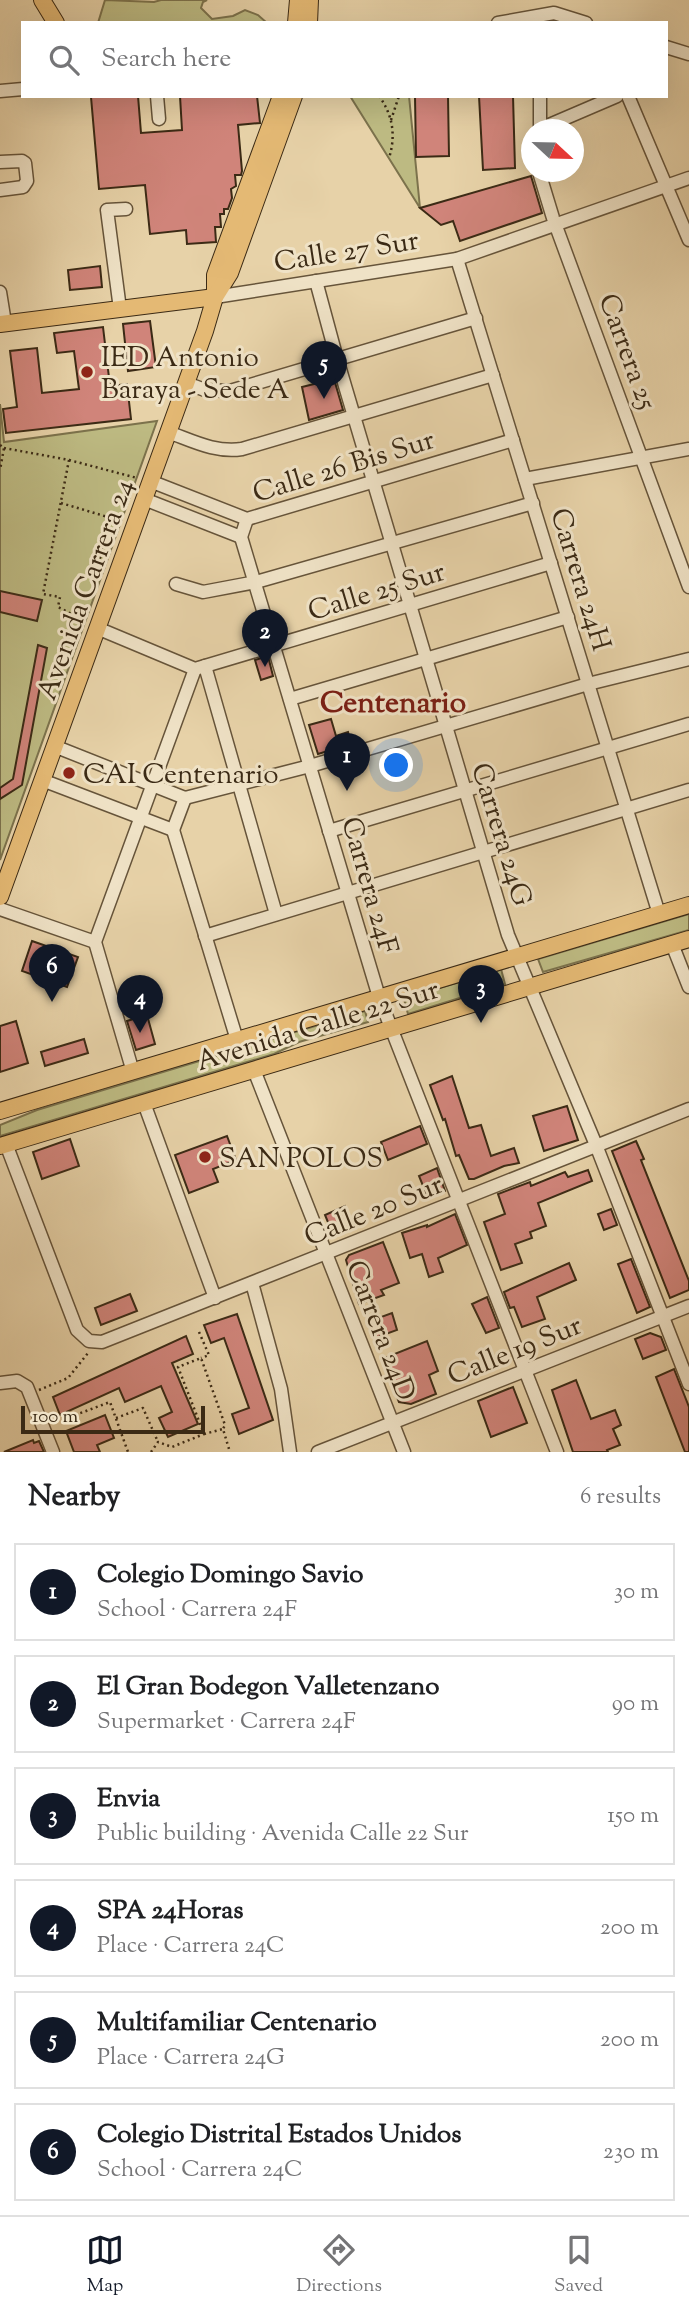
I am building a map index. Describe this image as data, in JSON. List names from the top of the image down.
{
  "streets": {
    "main road": ["Calle 27 Sur", "Avenida Carrera 24", "Avenida Calle 22 Sur"],
    "street": [
      "Carrera 25",
      "Calle 26 Bis Sur",
      "Carrera 24H",
      "Calle 25 Sur",
      "Carrera 24G",
      "Carrera 24F",
      "Calle 20 Sur",
      "Carrera 24D",
      "Calle 19 Sur"
    ]
  },
  "crossings": [
    ["Calle 27 Sur", "Carrera 25"],
    ["Calle 27 Sur", "Carrera 24H"],
    ["Calle 27 Sur", "Avenida Carrera 24"],
    ["Calle 27 Sur", "Carrera 24G"],
    ["Calle 26 Bis Sur", "Carrera 24H"],
    ["Calle 26 Bis Sur", "Avenida Carrera 24"],
    ["Calle 26 Bis Sur", "Carrera 24G"],
    ["Calle 26 Bis Sur", "Carrera 24F"],
    ["Carrera 24H", "Calle 25 Sur"],
    ["Carrera 24H", "Avenida Calle 22 Sur"],
    ["Calle 25 Sur", "Carrera 24G"],
    ["Calle 25 Sur", "Carrera 24F"],
    ["Carrera 24G", "Avenida Calle 22 Sur"],
    ["Carrera 24G", "Calle 20 Sur"],
    ["Carrera 24G", "Calle 19 Sur"],
    ["Carrera 24F", "Avenida Calle 22 Sur"],
    ["Carrera 24F", "Calle 20 Sur"],
    ["Carrera 24F", "Calle 19 Sur"],
    ["Avenida Calle 22 Sur", "Carrera 24D"],
    ["Calle 20 Sur", "Carrera 24D"],
    ["Carrera 24D", "Calle 19 Sur"]
  ],
  "districts": ["Centenario"],
  "places": ["IED Antonio Baraya - Sede A", "CAI Centenario", "SAN POLOS"],
  "scale_bar": "100 m",
  "north": "right",
  "page": {
    "search": "Search here",
    "pins": [
      "5",
      "2",
      "1",
      "6",
      "3",
      "4"
    ],
    "scale": "100 m",
    "heading": ["Nearby", "6 results"],
    "list": [
      {
        "mark": "1",
        "name": "Colegio Domingo Savio",
        "note": "School · Carrera 24F",
        "value": "30 m"
      },
      {
        "mark": "2",
        "name": "El Gran Bodegon Valletenzano",
        "note": "Supermarket · Carrera 24F",
        "value": "90 m"
      },
      {
        "mark": "3",
        "name": "Envia",
        "note": "Public building · Avenida Calle 22 Sur",
        "value": "150 m"
      },
      {
        "mark": "4",
        "name": "SPA 24Horas",
        "note": "Place · Carrera 24C",
        "value": "200 m"
      },
      {
        "mark": "5",
        "name": "Multifamiliar Centenario",
        "note": "Place · Carrera 24G",
        "value": "200 m"
      },
      {
        "mark": "6",
        "name": "Colegio Distrital Estados Unidos",
        "note": "School · Carrera 24C",
        "value": "230 m"
      }
    ],
    "nav": ["Map", "Directions", "Saved"]
  }
}
